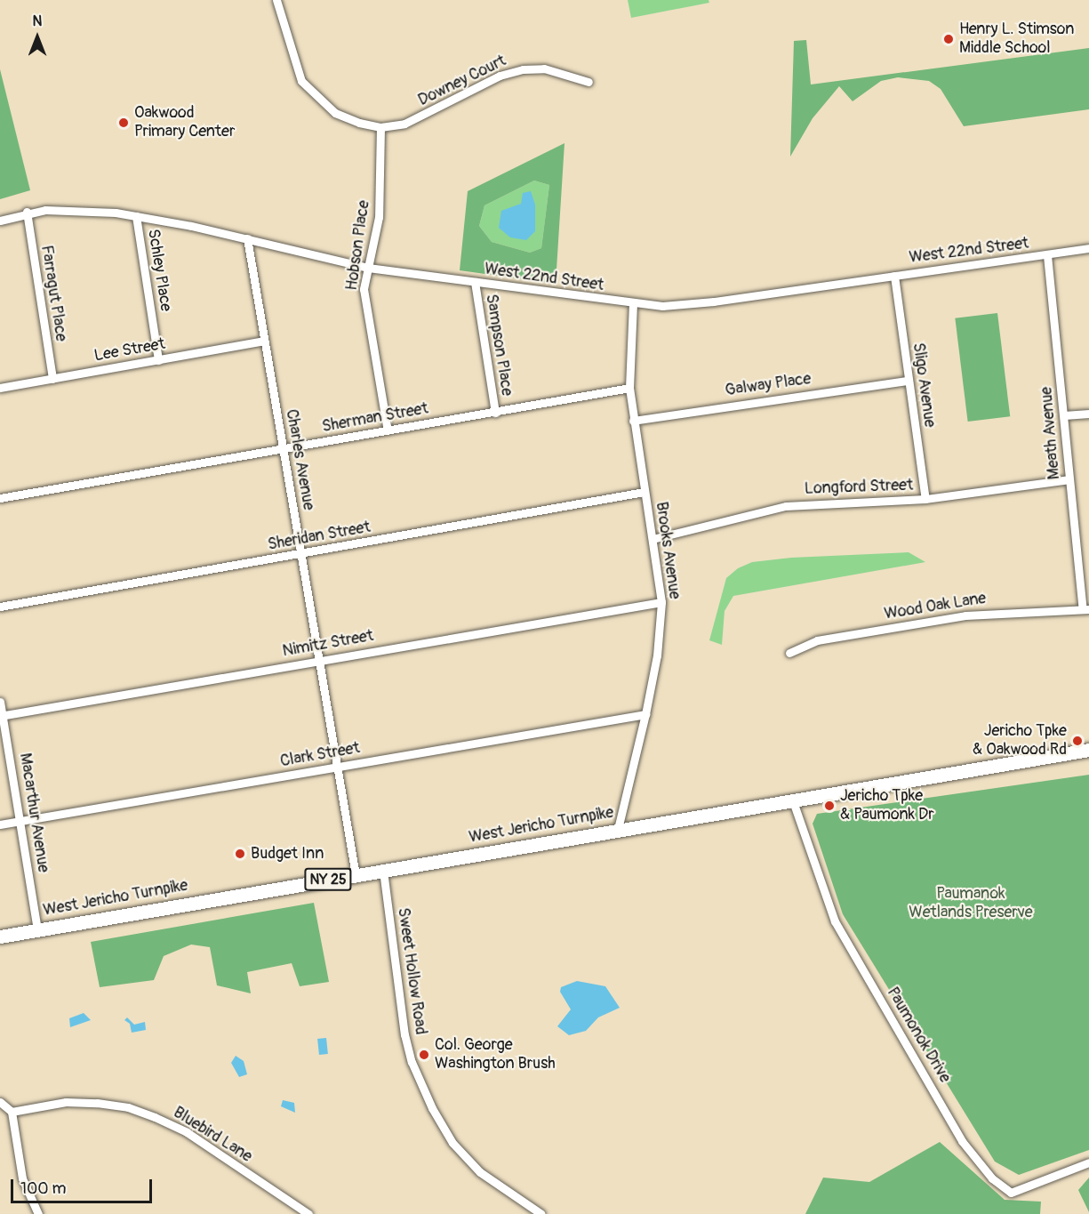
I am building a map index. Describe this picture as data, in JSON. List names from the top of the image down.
{
  "streets": {
    "main road": ["West Jericho Turnpike", "NY 25"],
    "street": [
      "Downey Court",
      "Hobson Place",
      "West 22nd Street",
      "Schley Place",
      "Farragut Place",
      "Sampson Place",
      "Lee Street",
      "Galway Place",
      "Sligo Avenue",
      "Sherman Street",
      "Meath Avenue",
      "Charles Avenue",
      "Longford Street",
      "Sheridan Street",
      "Brooks Avenue",
      "Wood Oak Lane",
      "Nimitz Street",
      "Clark Street",
      "Macarthur Avenue",
      "Sweet Hollow Road",
      "Paumonok Drive",
      "Bluebird Lane"
    ]
  },
  "crossings": [
    ["Downey Court", "Hobson Place"],
    ["Hobson Place", "West 22nd Street"],
    ["Hobson Place", "Sherman Street"],
    ["West 22nd Street", "Schley Place"],
    ["West 22nd Street", "Farragut Place"],
    ["West 22nd Street", "Sampson Place"],
    ["West 22nd Street", "Sligo Avenue"],
    ["West 22nd Street", "Meath Avenue"],
    ["West 22nd Street", "Charles Avenue"],
    ["West 22nd Street", "Brooks Avenue"],
    ["Schley Place", "Lee Street"],
    ["Farragut Place", "Lee Street"],
    ["Sampson Place", "Sherman Street"],
    ["Lee Street", "Charles Avenue"],
    ["Galway Place", "Sligo Avenue"],
    ["Galway Place", "Brooks Avenue"],
    ["Sligo Avenue", "Longford Street"],
    ["Sherman Street", "Charles Avenue"],
    ["Sherman Street", "Brooks Avenue"],
    ["Meath Avenue", "Longford Street"],
    ["Meath Avenue", "Wood Oak Lane"],
    ["Charles Avenue", "Sheridan Street"],
    ["Charles Avenue", "Nimitz Street"],
    ["Charles Avenue", "Clark Street"],
    ["Charles Avenue", "West Jericho Turnpike"],
    ["Longford Street", "Brooks Avenue"],
    ["Sheridan Street", "Brooks Avenue"],
    ["Brooks Avenue", "Nimitz Street"],
    ["Brooks Avenue", "Clark Street"],
    ["Brooks Avenue", "West Jericho Turnpike"],
    ["Nimitz Street", "Macarthur Avenue"],
    ["Clark Street", "Macarthur Avenue"],
    ["Macarthur Avenue", "West Jericho Turnpike"],
    ["West Jericho Turnpike", "Sweet Hollow Road"],
    ["West Jericho Turnpike", "Paumonok Drive"]
  ],
  "parks": ["Paumanok Wetlands Preserve"],
  "places": [
    "Henry L. Stimson Middle School",
    "Oakwood Primary Center",
    "Jericho Tpke & Oakwood Rd",
    "Jericho Tpke & Paumonk Dr",
    "Budget Inn",
    "Col. George Washington Brush"
  ],
  "scale_bar": "100 m",
  "north": "top"
}
